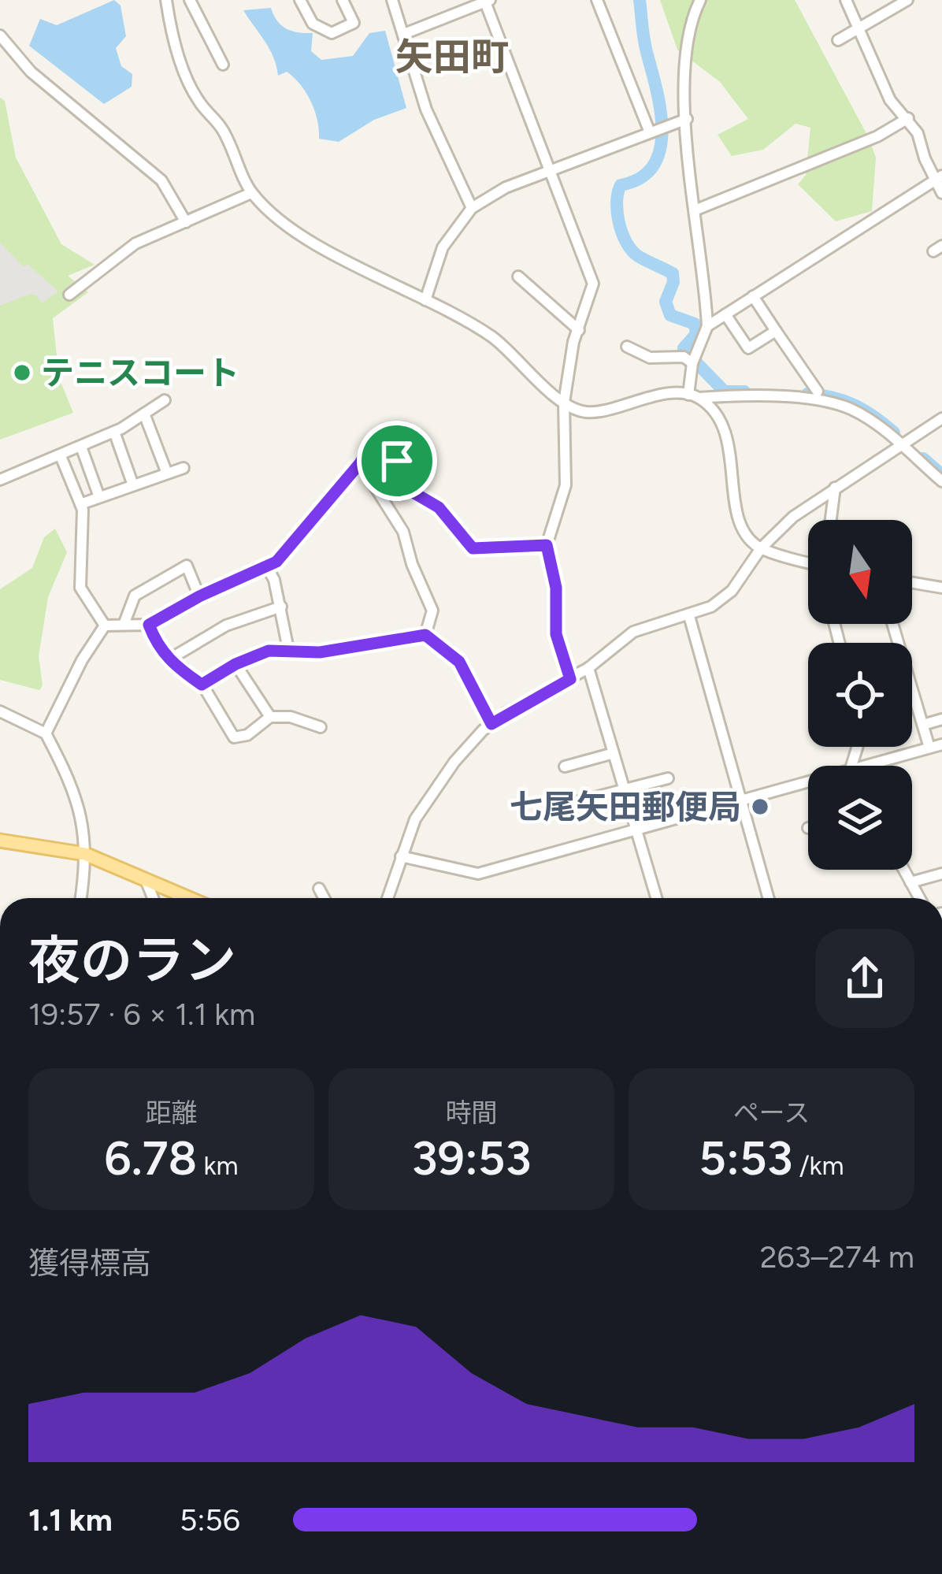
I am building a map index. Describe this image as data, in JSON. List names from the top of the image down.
{
  "districts": ["矢田町"],
  "places": ["テニスコート", "七尾矢田郵便局"],
  "north": "bottom",
  "page": {
    "heading": ["夜のラン", "19:57 · 6 × 1.1 km"],
    "stats": [
      ["距離", "6.78 km"],
      ["時間", "39:53"],
      ["ペース", "5:53 /km"]
    ],
    "chart": ["獲得標高", "263–274 m"],
    "list": [
      {
        "name": "1.1 km",
        "note": "5:56"
      }
    ]
  }
}
